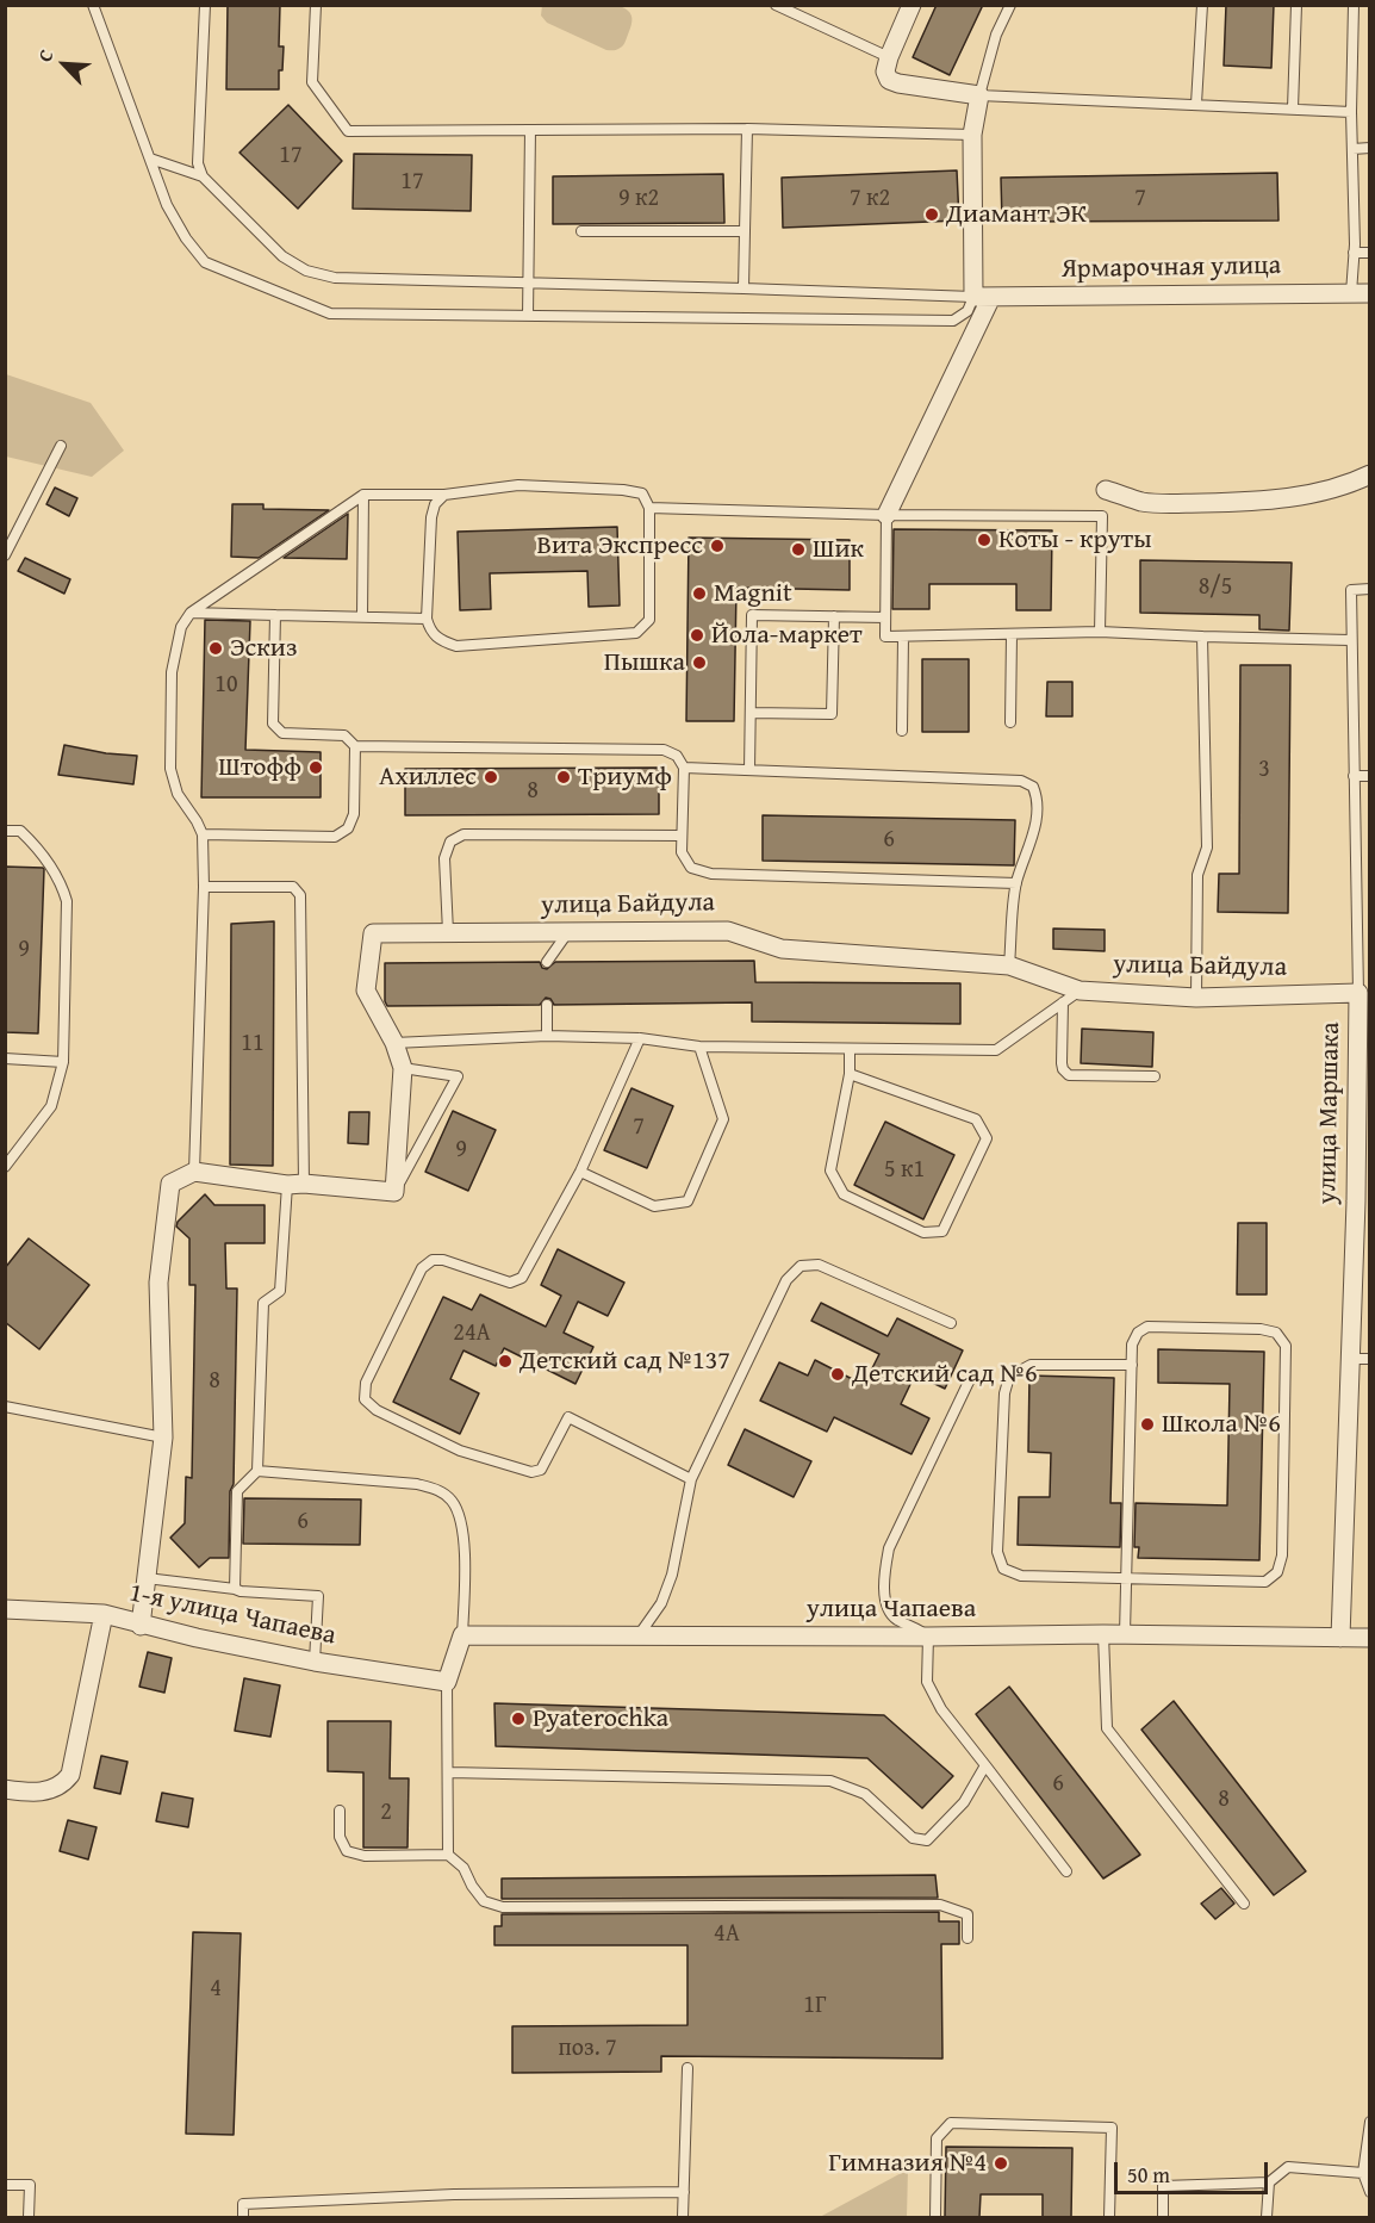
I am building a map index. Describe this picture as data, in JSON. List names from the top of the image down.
{
  "streets": {
    "street": [
      "Ярмарочная улица",
      "улица Байдула",
      "улица Маршака",
      "улица Чапаева",
      "1-я улица Чапаева"
    ]
  },
  "crossings": [
    ["улица Байдула", "улица Маршака"],
    ["улица Маршака", "улица Чапаева"]
  ],
  "places": [
    "Диамант ЭК",
    "Коты - круты",
    "Вита Экспресс",
    "Шик",
    "Magnit",
    "Йола-маркет",
    "Эскиз",
    "Пышка",
    "Штофф",
    "Ахиллес",
    "Триумф",
    "Детский сад №137",
    "Детский сад №6",
    "Школа №6",
    "Pyaterochka",
    "Гимназия №4"
  ],
  "house_numbers": [
    "17",
    "17",
    "9 к2",
    "7 к2",
    "7",
    "8/5",
    "10",
    "3",
    "8",
    "6",
    "9",
    "11",
    "7",
    "9",
    "5 к1",
    "24А",
    "8",
    "6",
    "6",
    "8",
    "2",
    "4А",
    "4",
    "1Г",
    "поз. 7"
  ],
  "scale_bar": "50 m",
  "north": "top left"
}
